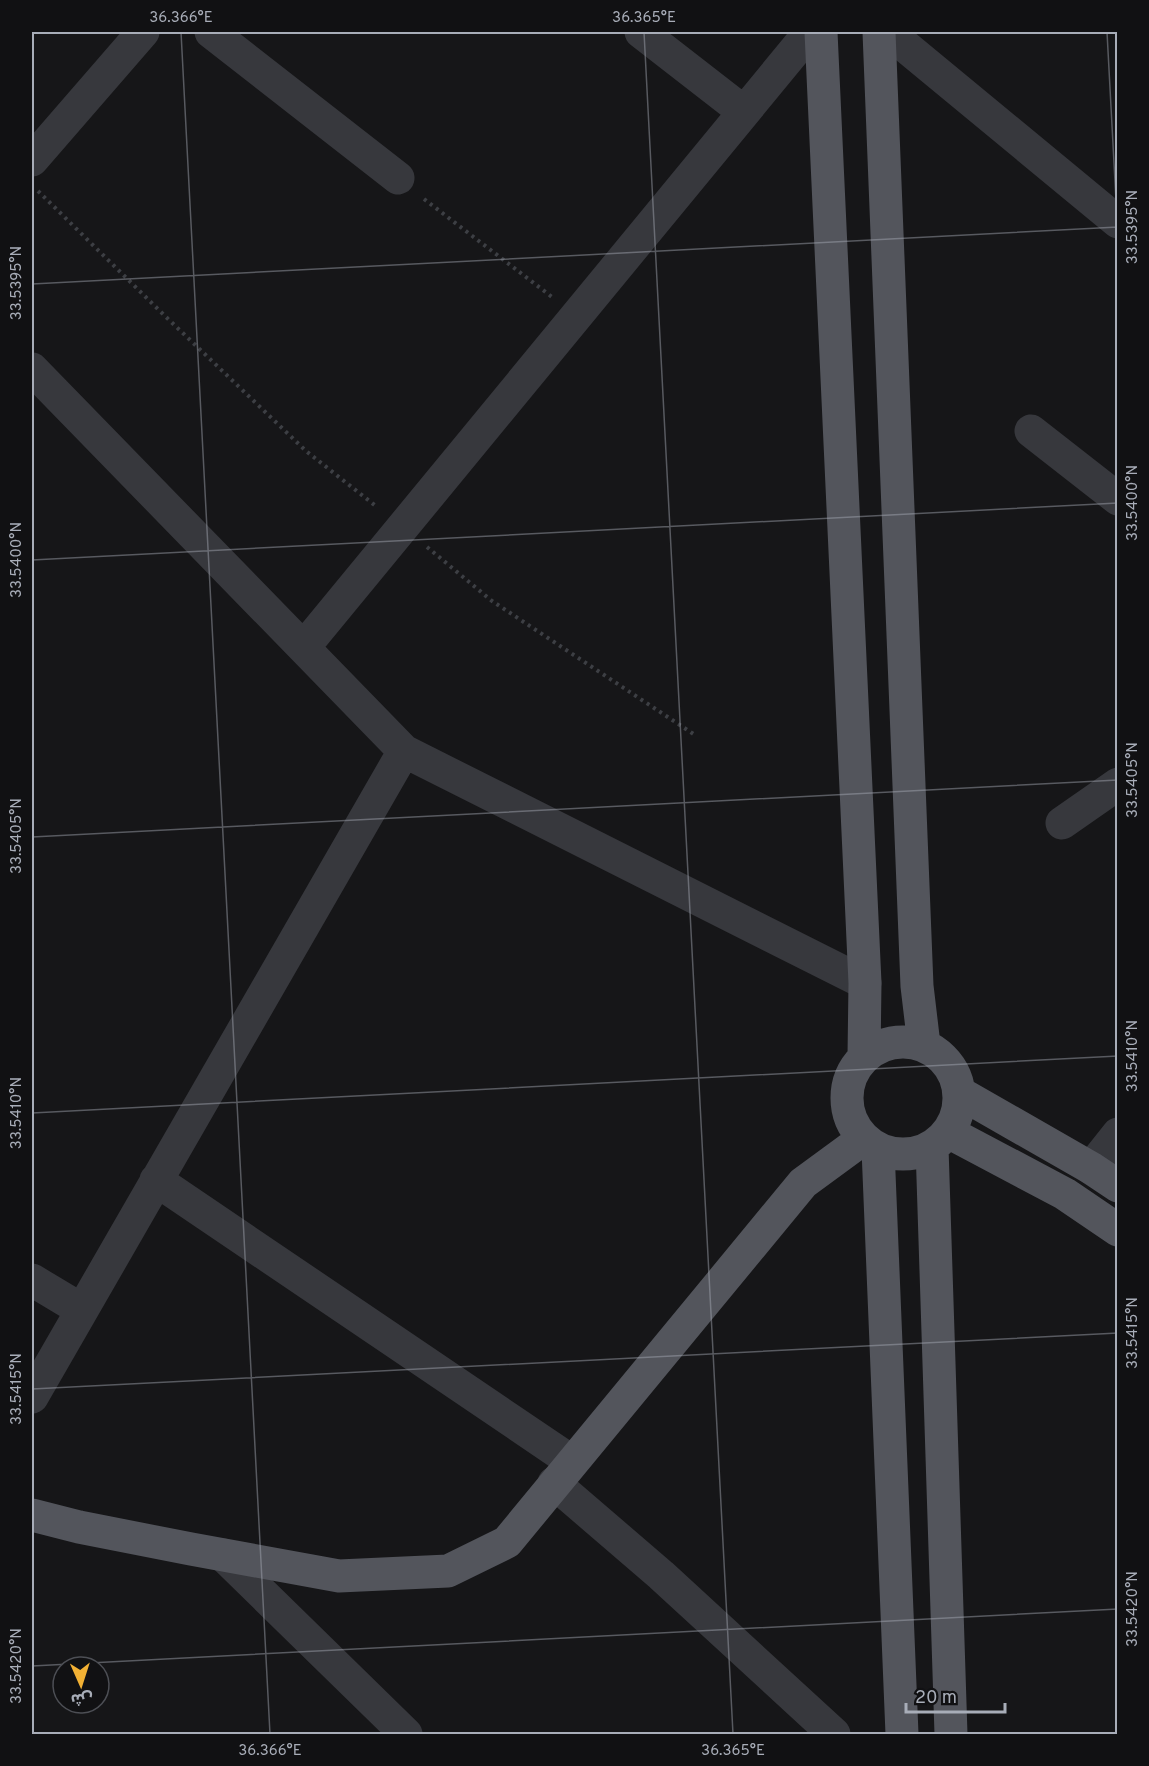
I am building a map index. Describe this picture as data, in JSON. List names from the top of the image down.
{
  "scale_bar": "20 m",
  "north": "bottom",
  "coordinates": [
    "36.366°E",
    "36.365°E",
    "33.5395°N",
    "33.5400°N",
    "33.5405°N",
    "33.5410°N",
    "33.5415°N",
    "33.5420°N"
  ]
}
